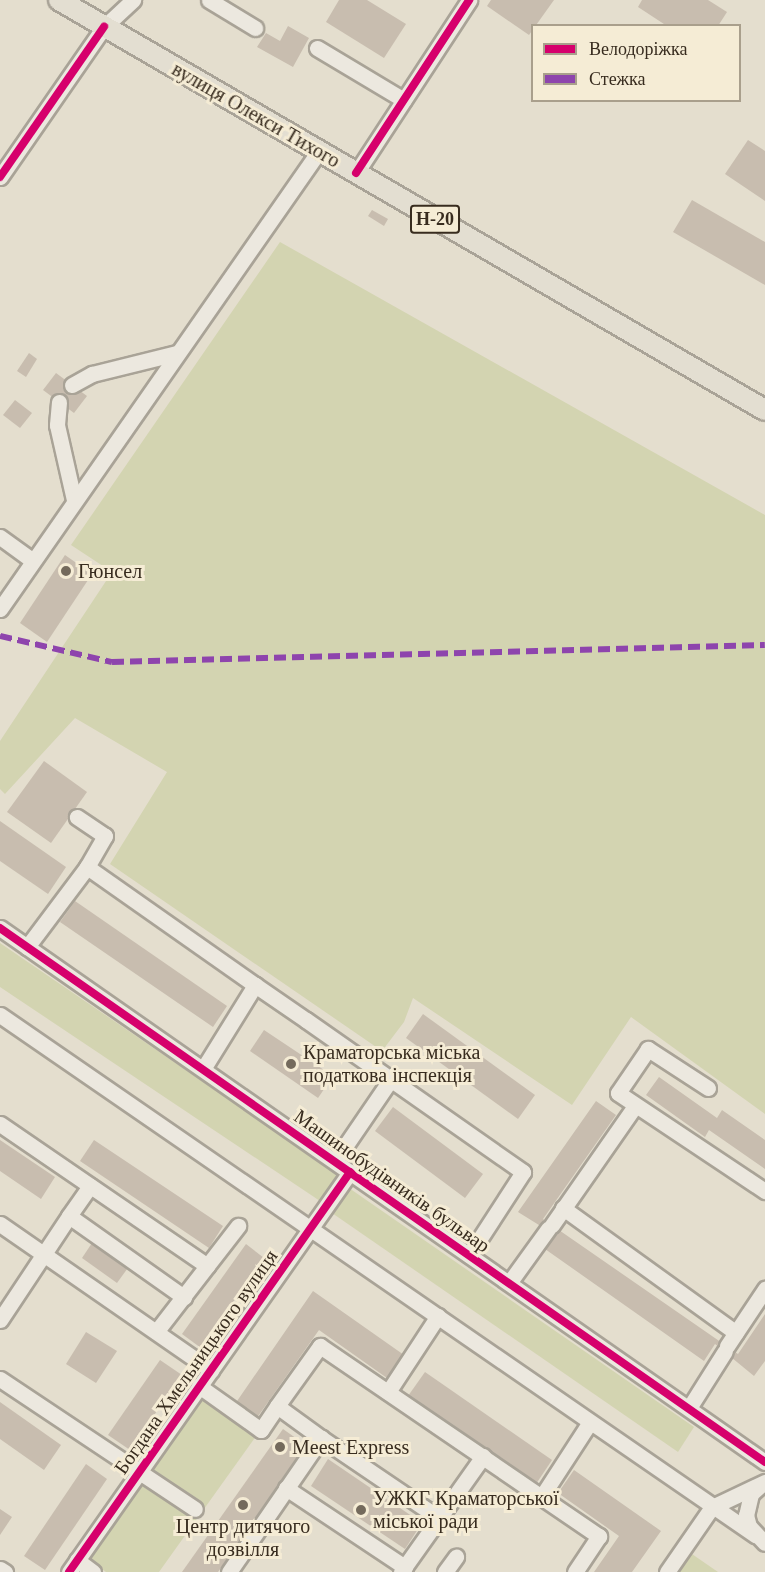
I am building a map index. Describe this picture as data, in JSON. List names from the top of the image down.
{
  "streets": {
    "main road": ["вулиця Олекси Тихого", "Н-20"],
    "street": ["Машинобудівників бульвар", "Богдана Хмельницького вулиця"]
  },
  "crossings": [
    ["Машинобудівників бульвар", "Богдана Хмельницького вулиця"]
  ],
  "places": [
    "Гюнсел",
    "Краматорська міська податкова інспекція",
    "Meest Express",
    "Центр дитячого дозвілля",
    "УЖКГ Краматорської міської ради"
  ],
  "legend": ["Велодоріжка", "Стежка"]
}
